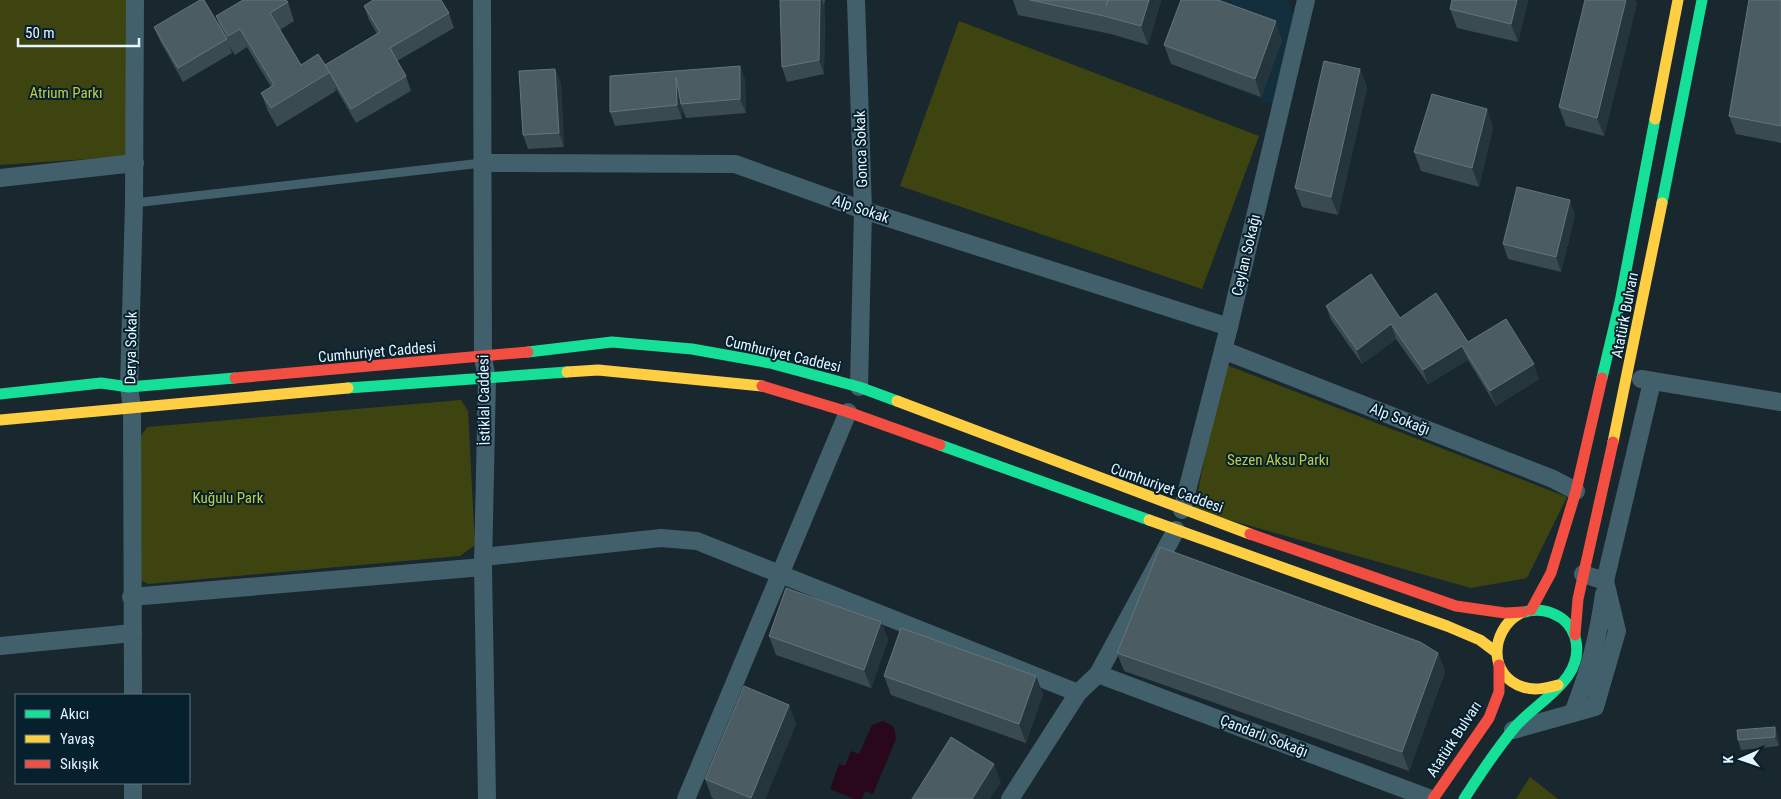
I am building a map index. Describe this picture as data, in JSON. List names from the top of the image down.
{
  "streets": {
    "main road": ["Atatürk Bulvarı", "Cumhuriyet Caddesi"],
    "street": [
      "Gonca Sokak",
      "Alp Sokak",
      "Ceylan Sokağı",
      "Derya Sokak",
      "İstiklal Caddesi",
      "Alp Sokağı",
      "Çandarlı Sokağı"
    ]
  },
  "crossings": [
    ["Gonca Sokak", "Alp Sokak"],
    ["Gonca Sokak", "Cumhuriyet Caddesi"],
    ["Alp Sokak", "Ceylan Sokağı"],
    ["Alp Sokak", "İstiklal Caddesi"],
    ["Ceylan Sokağı", "Cumhuriyet Caddesi"],
    ["Ceylan Sokağı", "Alp Sokağı"],
    ["Atatürk Bulvarı", "Cumhuriyet Caddesi"],
    ["Atatürk Bulvarı", "Alp Sokağı"],
    ["Atatürk Bulvarı", "Çandarlı Sokağı"],
    ["Derya Sokak", "Cumhuriyet Caddesi"],
    ["Cumhuriyet Caddesi", "İstiklal Caddesi"]
  ],
  "parks": ["Atrium Parkı", "Sezen Aksu Parkı", "Kuğulu Park"],
  "legend": ["Akıcı", "Yavaş", "Sıkışık"],
  "scale_bar": "50 m",
  "north": "left"
}
